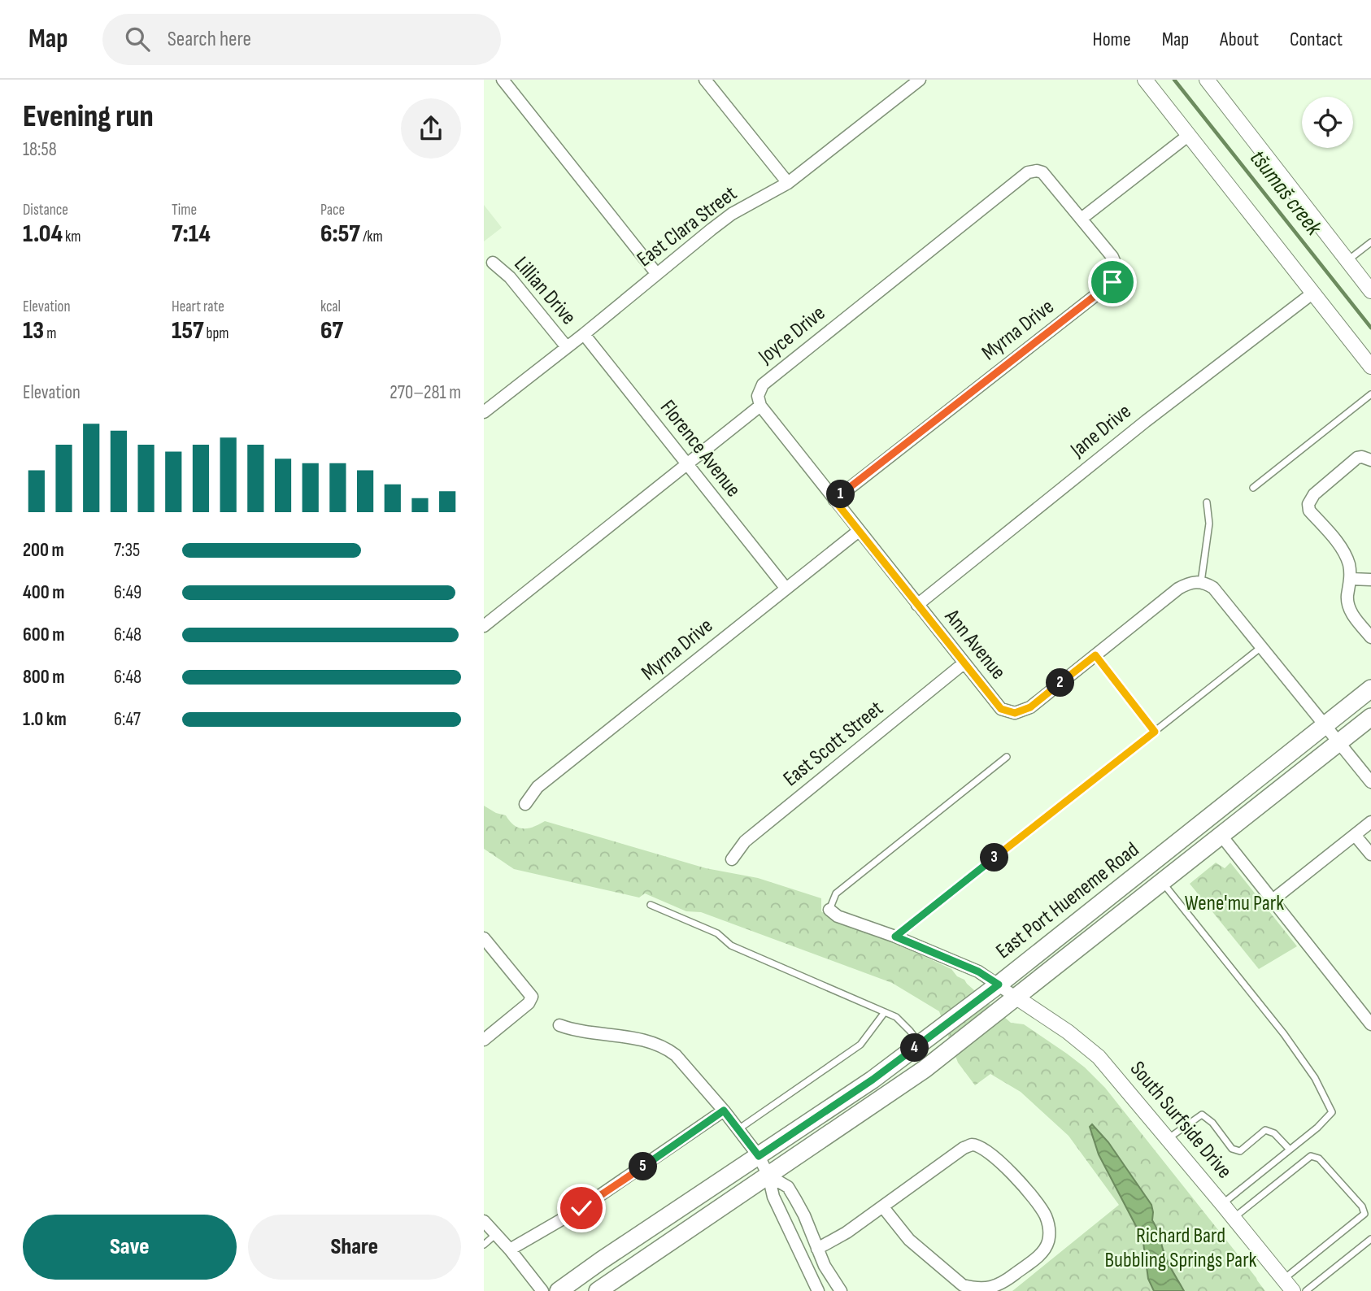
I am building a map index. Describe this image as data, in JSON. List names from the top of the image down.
{
  "streets": {
    "main road": ["East Port Hueneme Road"],
    "street": [
      "East Clara Street",
      "Lillian Drive",
      "Myrna Drive",
      "Joyce Drive",
      "Jane Drive",
      "Florence Avenue",
      "Ann Avenue",
      "East Scott Street",
      "South Surfside Drive"
    ]
  },
  "crossings": [
    ["East Clara Street", "Lillian Drive"],
    ["East Clara Street", "Florence Avenue"],
    ["Myrna Drive", "Joyce Drive"],
    ["Myrna Drive", "Florence Avenue"],
    ["Myrna Drive", "Ann Avenue"],
    ["Joyce Drive", "Ann Avenue"],
    ["Jane Drive", "Ann Avenue"],
    ["Ann Avenue", "East Scott Street"],
    ["East Port Hueneme Road", "South Surfside Drive"]
  ],
  "water": ["tšumaš creek"],
  "parks": ["Wene'mu Park", "Richard Bard Bubbling Springs Park"],
  "page": {
    "header": "Map",
    "search": "Search here",
    "nav": [
      "Home",
      "Map",
      "About",
      "Contact"
    ],
    "heading": ["Evening run", "18:58"],
    "stats": [
      ["Distance", "1.04 km"],
      ["Time", "7:14"],
      ["Pace", "6:57 /km"],
      ["Elevation", "13 m"],
      ["Heart rate", "157 bpm"],
      ["kcal", "67"]
    ],
    "chart": ["Elevation", "270–281 m"],
    "pins": [
      "1",
      "2",
      "3",
      "4",
      "5"
    ],
    "list": [
      {
        "name": "200 m",
        "note": "7:35"
      },
      {
        "name": "400 m",
        "note": "6:49"
      },
      {
        "name": "600 m",
        "note": "6:48"
      },
      {
        "name": "800 m",
        "note": "6:48"
      },
      {
        "name": "1.0 km",
        "note": "6:47"
      }
    ],
    "buttons": ["Save", "Share"]
  }
}
